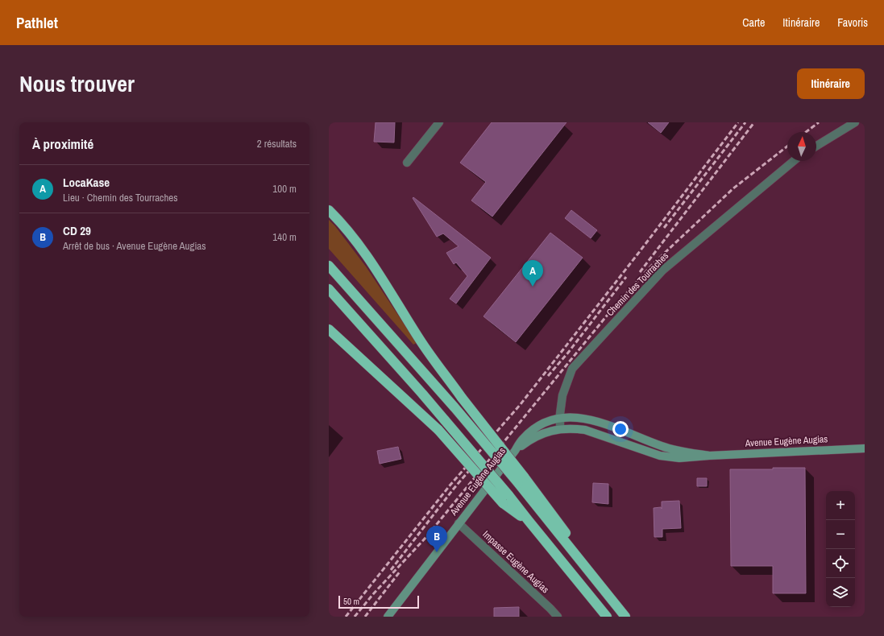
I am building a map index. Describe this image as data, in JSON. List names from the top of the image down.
{
  "streets": {
    "main road": ["Avenue Eugène Augias"],
    "street": ["Chemin des Tourraches", "Impasse Eugène Augias"]
  },
  "crossings": [
    ["Chemin des Tourraches", "Avenue Eugène Augias"],
    ["Avenue Eugène Augias", "Impasse Eugène Augias"]
  ],
  "scale_bar": "50 m",
  "north": "top",
  "page": {
    "header": "Pathlet",
    "nav": ["Carte", "Itinéraire", "Favoris"],
    "title": "Nous trouver",
    "buttons": "Itinéraire",
    "heading": ["À proximité", "2 résultats"],
    "list": [
      {
        "mark": "A",
        "name": "LocaKase",
        "note": "Lieu · Chemin des Tourraches",
        "value": "100 m"
      },
      {
        "mark": "B",
        "name": "CD 29",
        "note": "Arrêt de bus · Avenue Eugène Augias",
        "value": "140 m"
      }
    ],
    "pins": ["A", "B"],
    "map_buttons": ["+", "−"],
    "scale": "50 m"
  }
}
